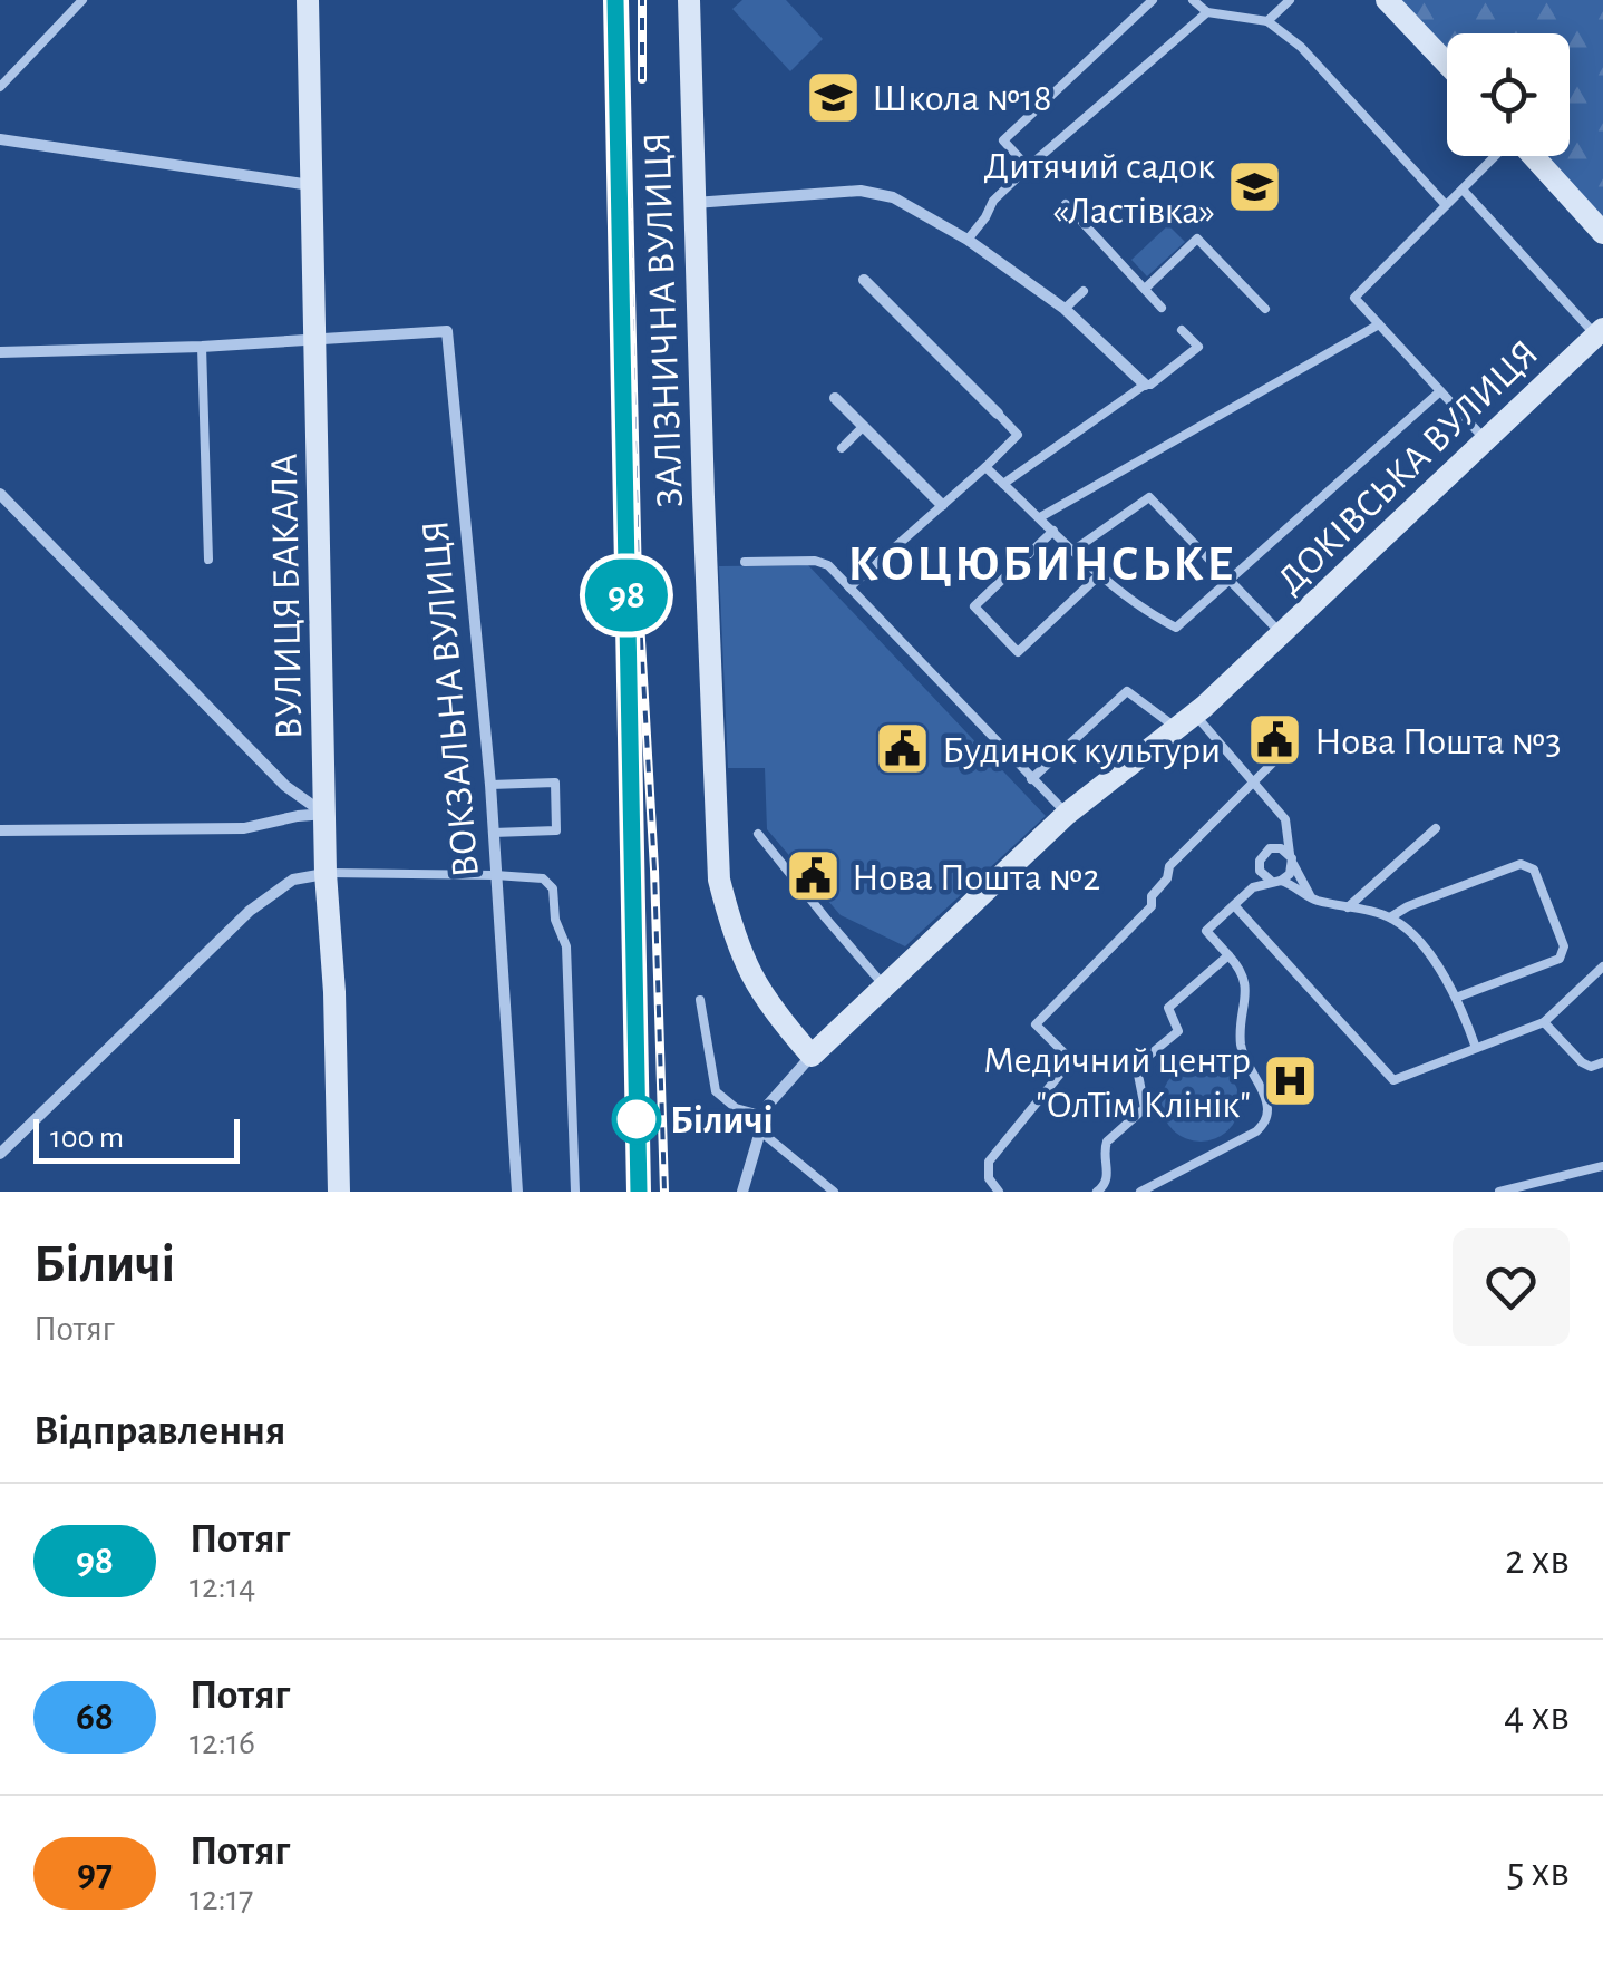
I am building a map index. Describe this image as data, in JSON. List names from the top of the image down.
{
  "streets": {
    "street": [
      "ЗАЛІЗНИЧНА ВУЛИЦЯ",
      "ДОКІВСЬКА ВУЛИЦЯ",
      "ВУЛИЦЯ БАКАЛА",
      "ВОКЗАЛЬНА ВУЛИЦЯ"
    ]
  },
  "crossings": [
    ["ЗАЛІЗНИЧНА ВУЛИЦЯ", "ДОКІВСЬКА ВУЛИЦЯ"],
    ["ВУЛИЦЯ БАКАЛА", "ВОКЗАЛЬНА ВУЛИЦЯ"]
  ],
  "districts": ["КОЦЮБИНСЬКЕ"],
  "places": {
    "school or university": ["Школа №18", "Дитячий садок «Ластівка»"],
    "public building": ["Нова Пошта №3", "Будинок культури", "Нова Пошта №2"],
    "hospital": ["Медичний центр \"ОлТім Клінік\""],
    "other": ["Біличі"]
  },
  "scale_bar": "100 m",
  "page": {
    "on_map": "98",
    "scale": "100 m",
    "heading": [
      ["Біличі", "Потяг"],
      "Відправлення"
    ],
    "list": [
      {
        "mark": "98",
        "name": "Потяг",
        "note": "12:14",
        "value": "2 хв"
      },
      {
        "mark": "68",
        "name": "Потяг",
        "note": "12:16",
        "value": "4 хв"
      },
      {
        "mark": "97",
        "name": "Потяг",
        "note": "12:17",
        "value": "5 хв"
      }
    ]
  }
}
